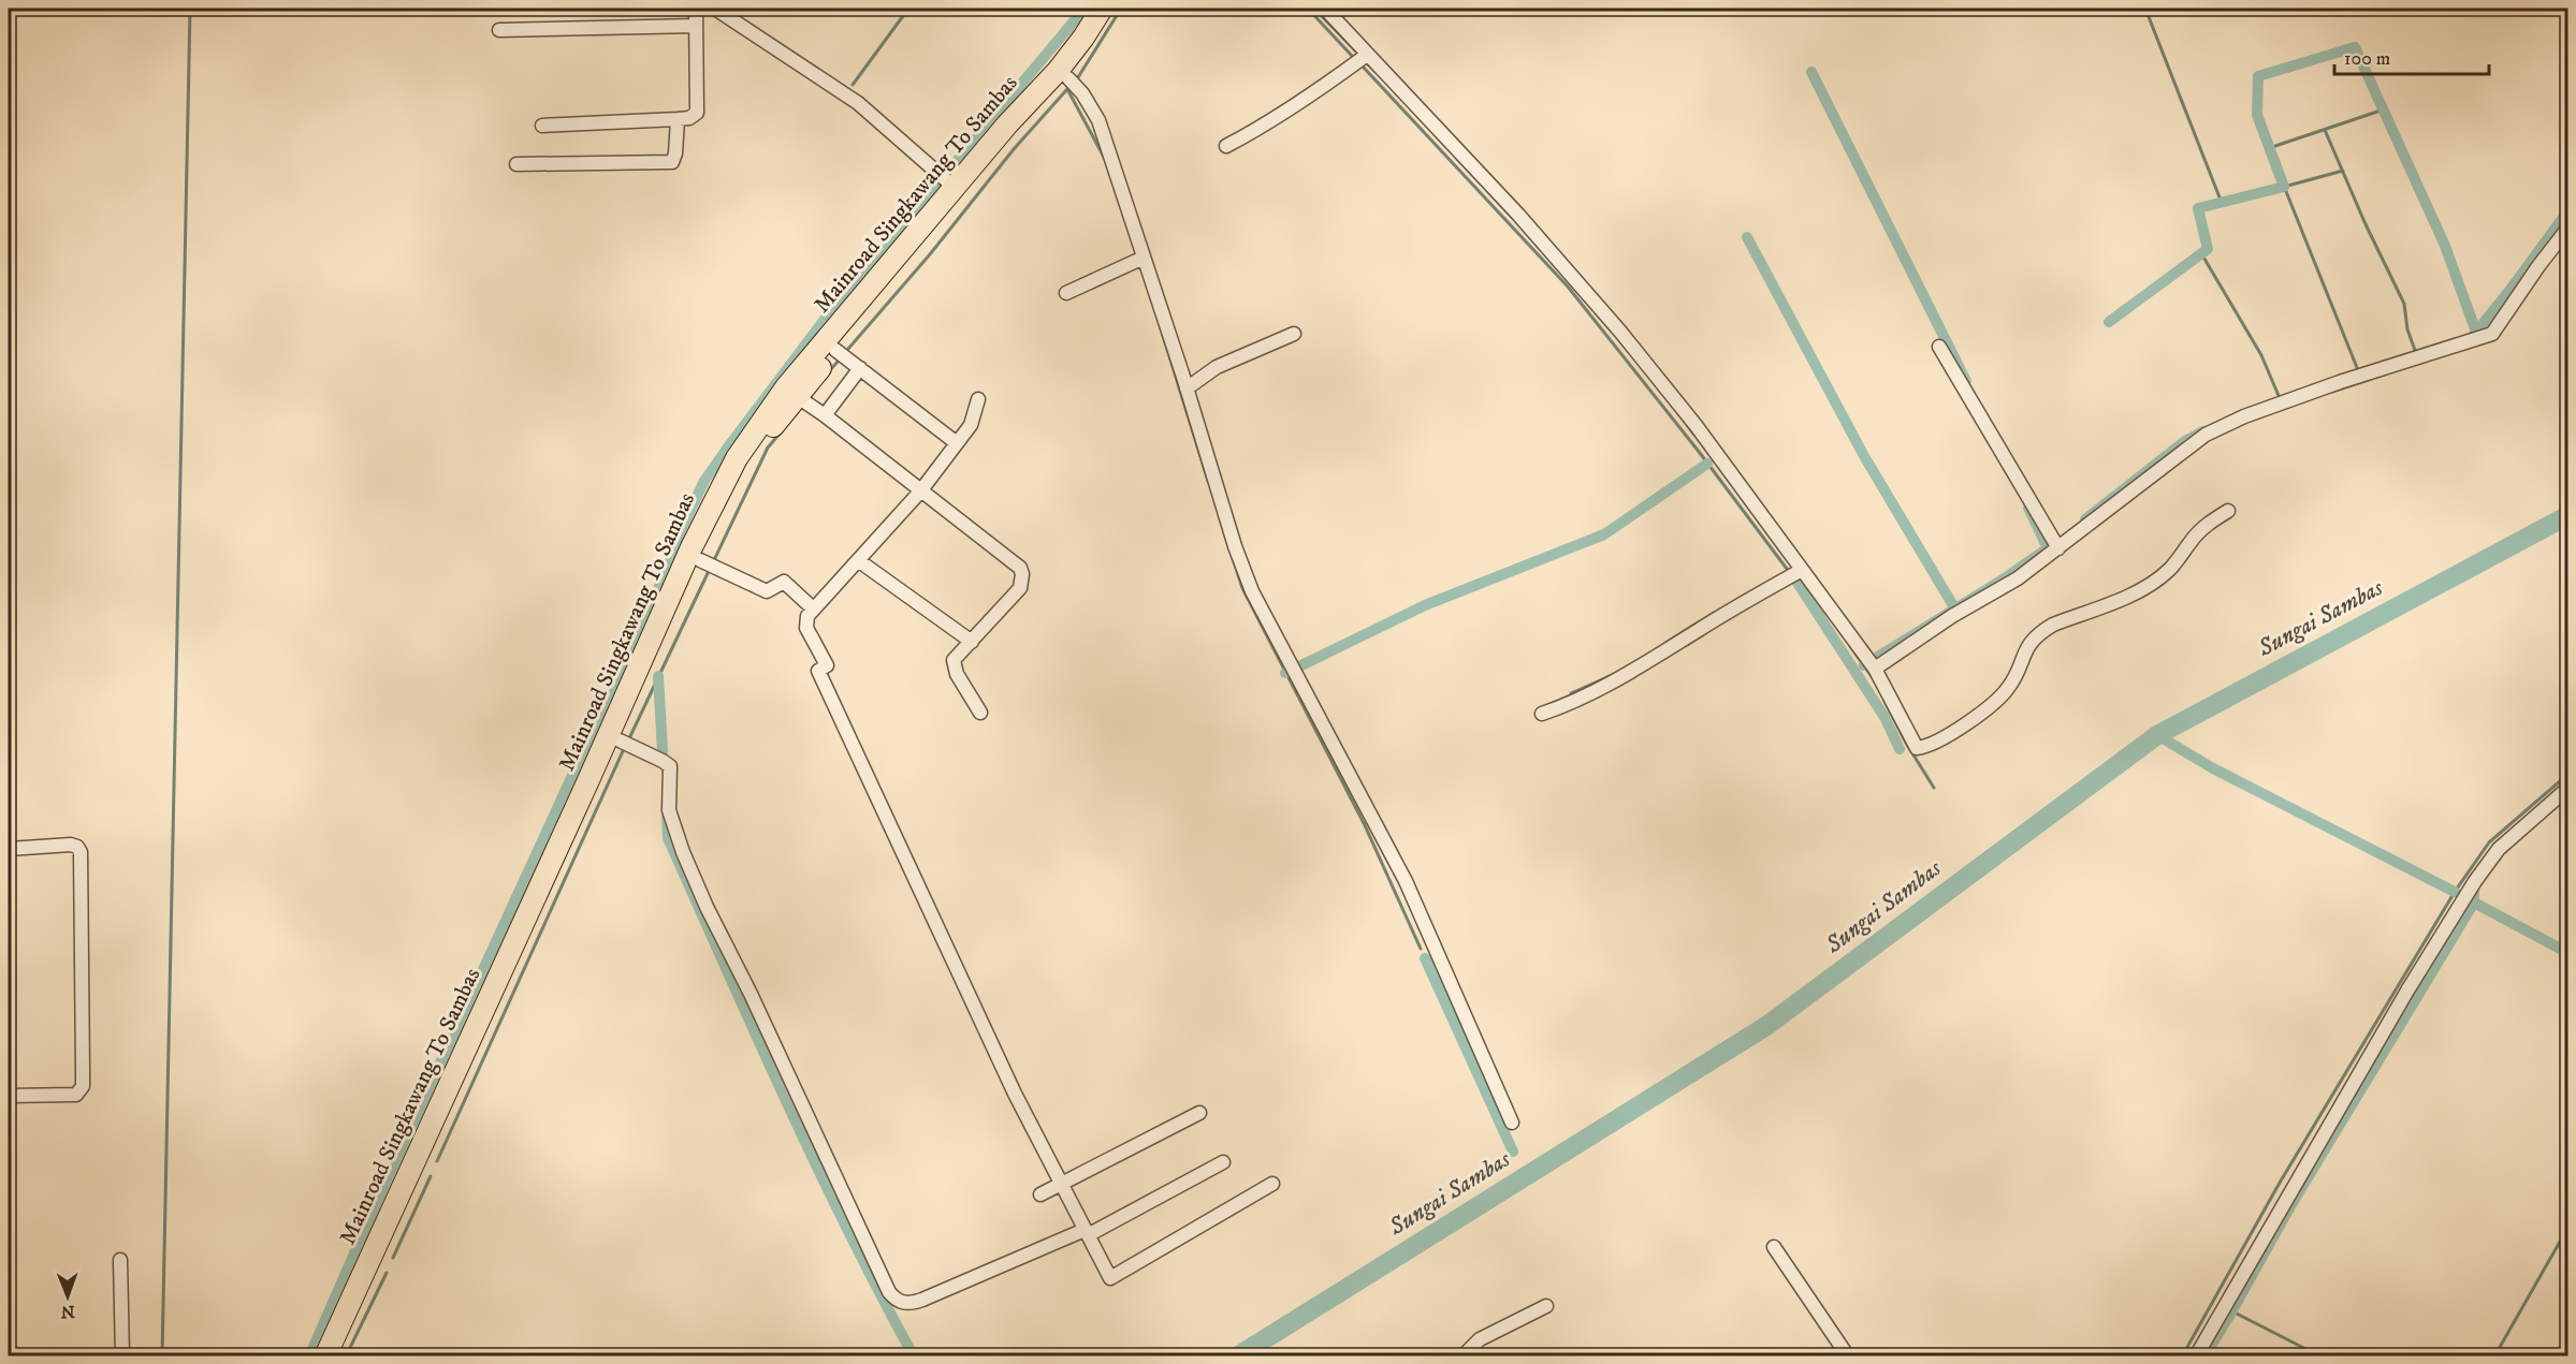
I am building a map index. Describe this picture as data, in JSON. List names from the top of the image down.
{
  "streets": {
    "highway": ["Mainroad Singkawang To Sambas"]
  },
  "water": ["Sungai Sambas"],
  "scale_bar": "100 m",
  "north": "bottom"
}
